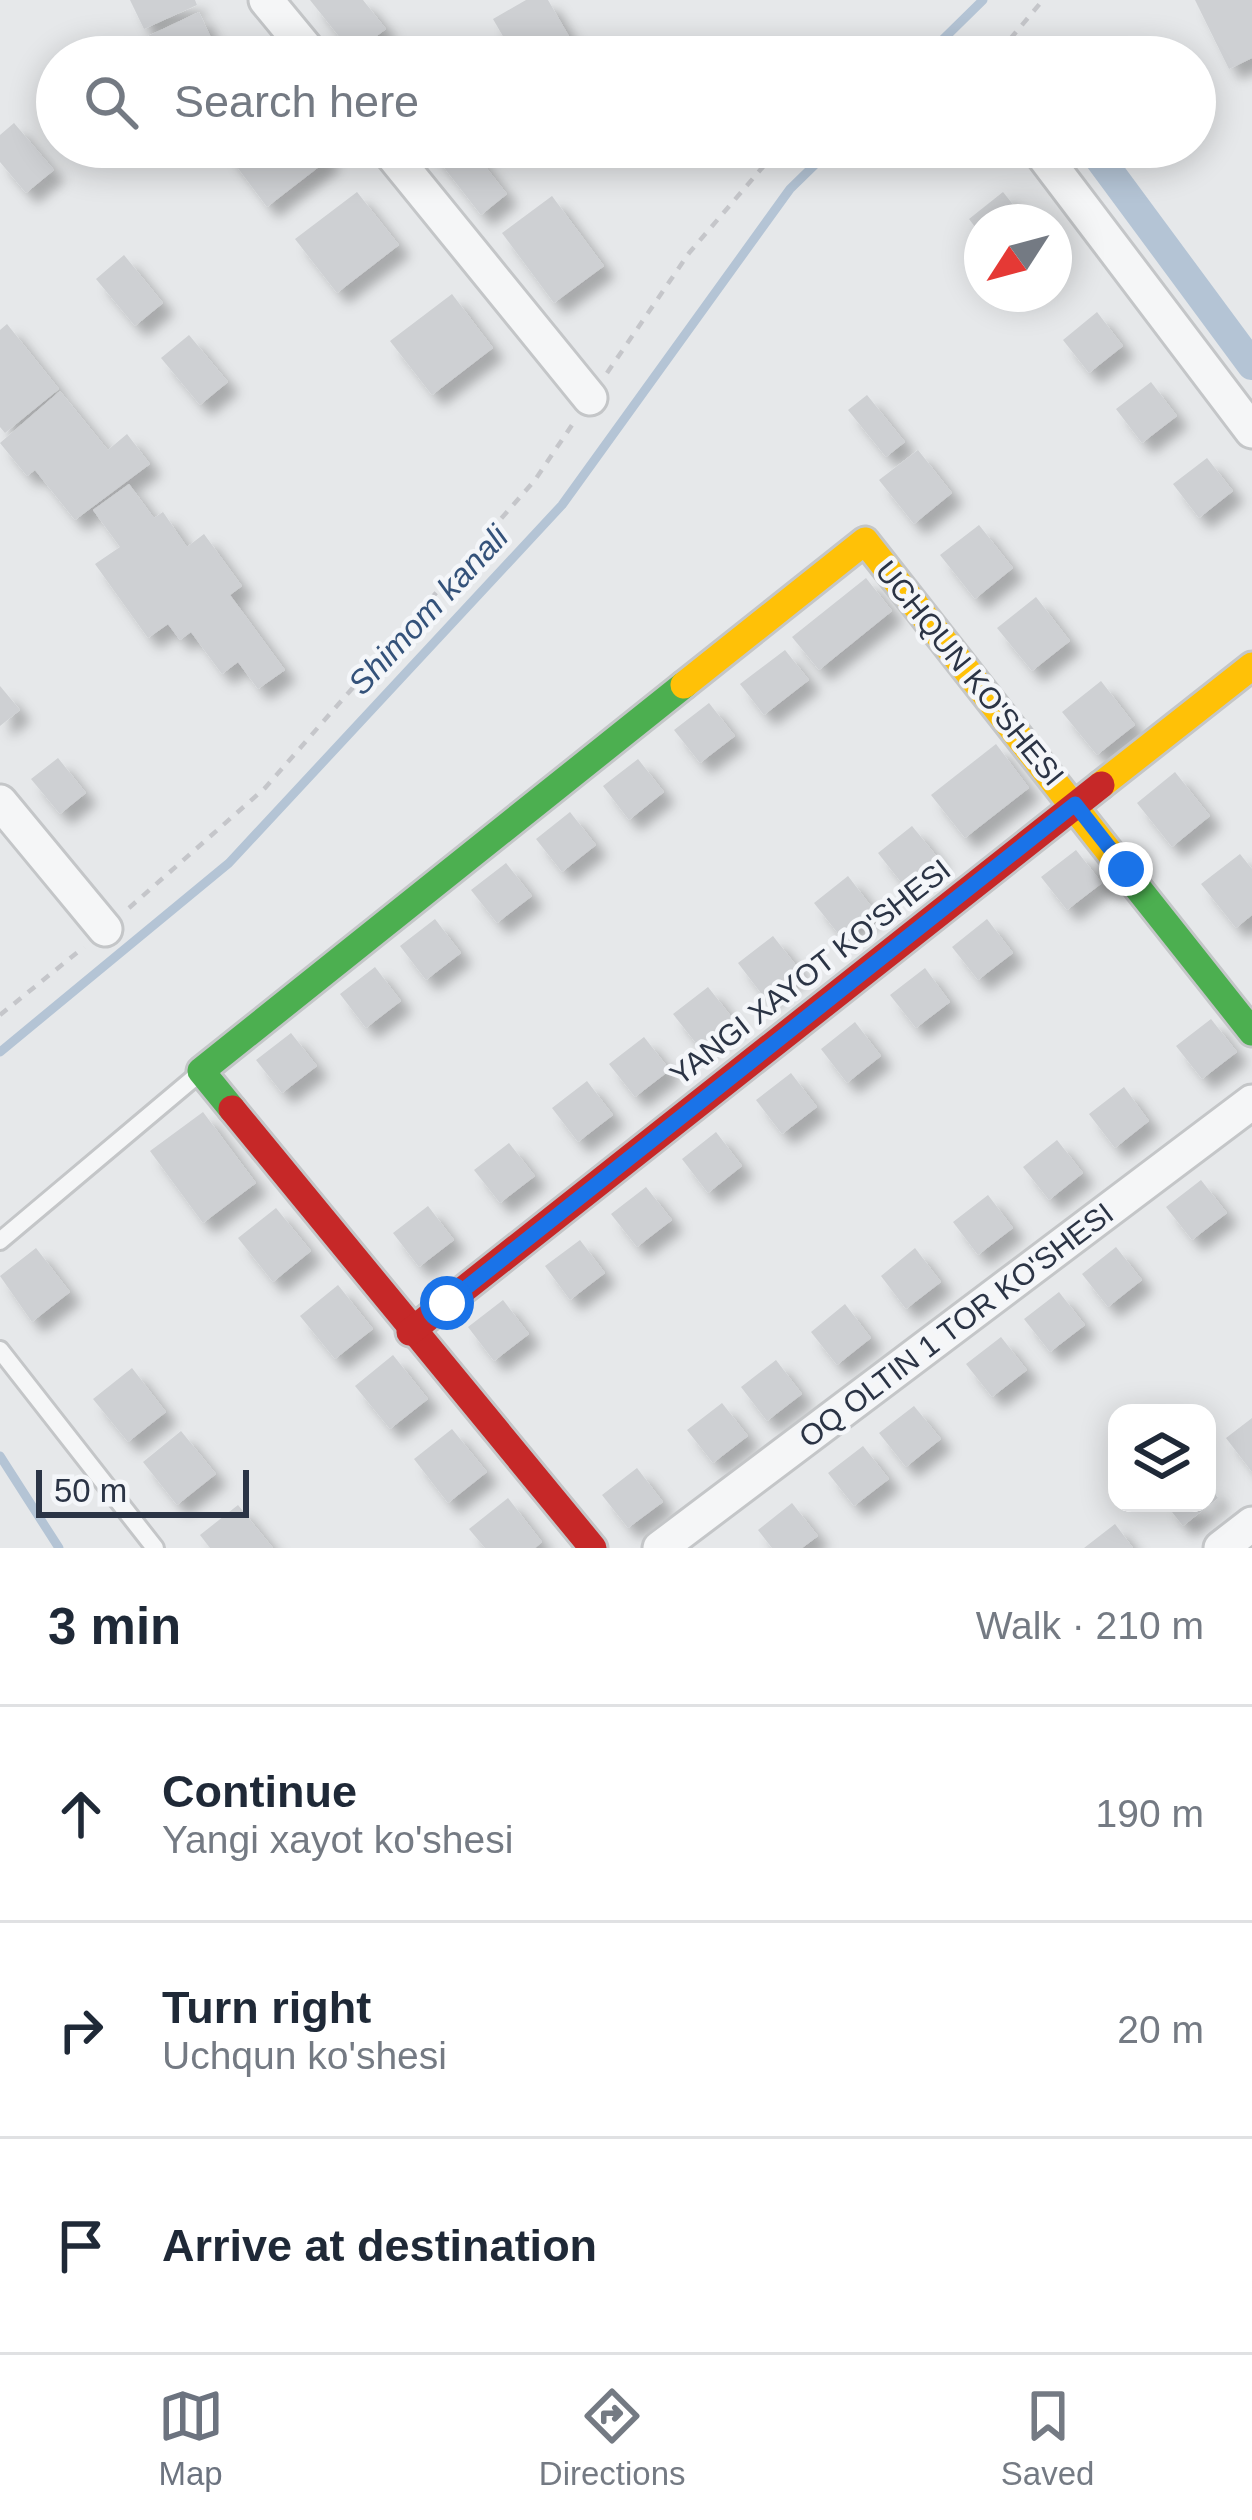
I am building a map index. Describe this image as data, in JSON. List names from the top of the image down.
{
  "streets": {
    "street": ["UCHQUN KO'SHESI", "YANGI XAYOT KO'SHESI", "OQ OLTIN 1 TOR KO'SHESI"]
  },
  "crossings": [
    ["UCHQUN KO'SHESI", "YANGI XAYOT KO'SHESI"]
  ],
  "water": ["Shimom kanali"],
  "scale_bar": "50 m",
  "north": "bottom left",
  "page": {
    "search": "Search here",
    "scale": "50 m",
    "heading": ["3 min", "Walk · 210 m"],
    "list": [
      ["Continue", "Yangi xayot ko'shesi", "190 m"],
      ["Turn right", "Uchqun ko'shesi", "20 m"],
      "Arrive at destination"
    ],
    "nav": ["Map", "Directions", "Saved"]
  }
}
